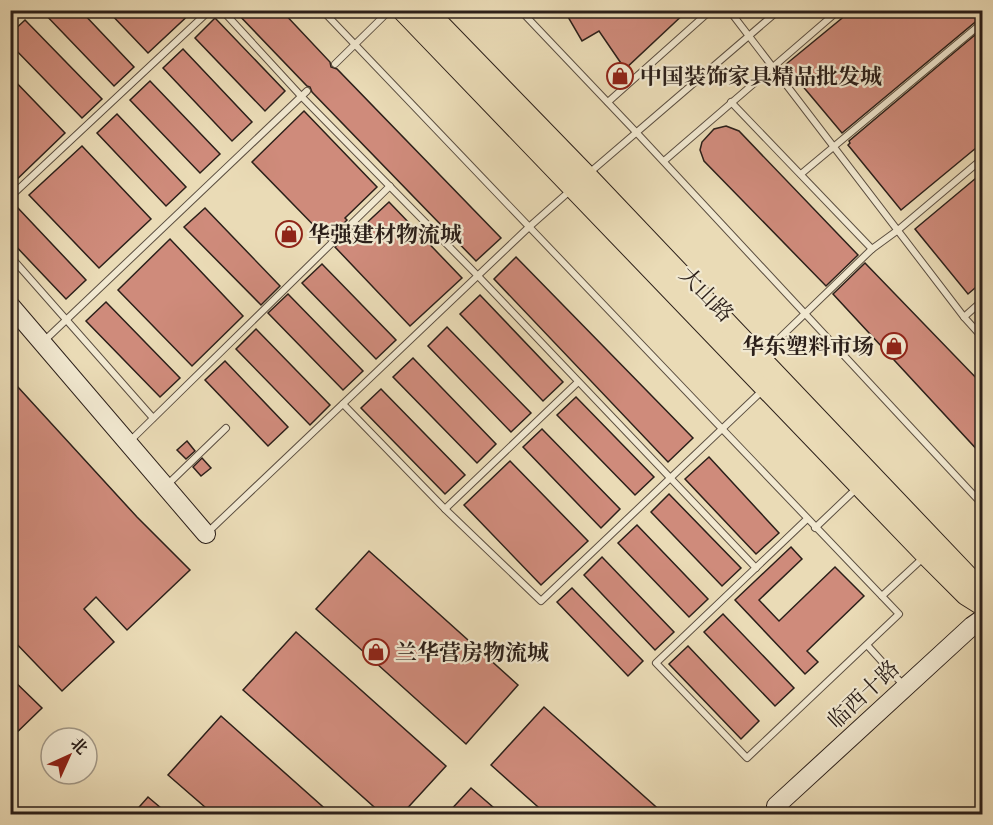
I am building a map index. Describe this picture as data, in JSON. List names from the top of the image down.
{
  "streets": {
    "main road": ["大山路"],
    "street": ["临西十路"]
  },
  "places": {
    "shop": [
      "中国装饰家具精品批发城",
      "华强建材物流城",
      "华东塑料市场",
      "兰华营房物流城"
    ]
  },
  "north": "top right"
}
